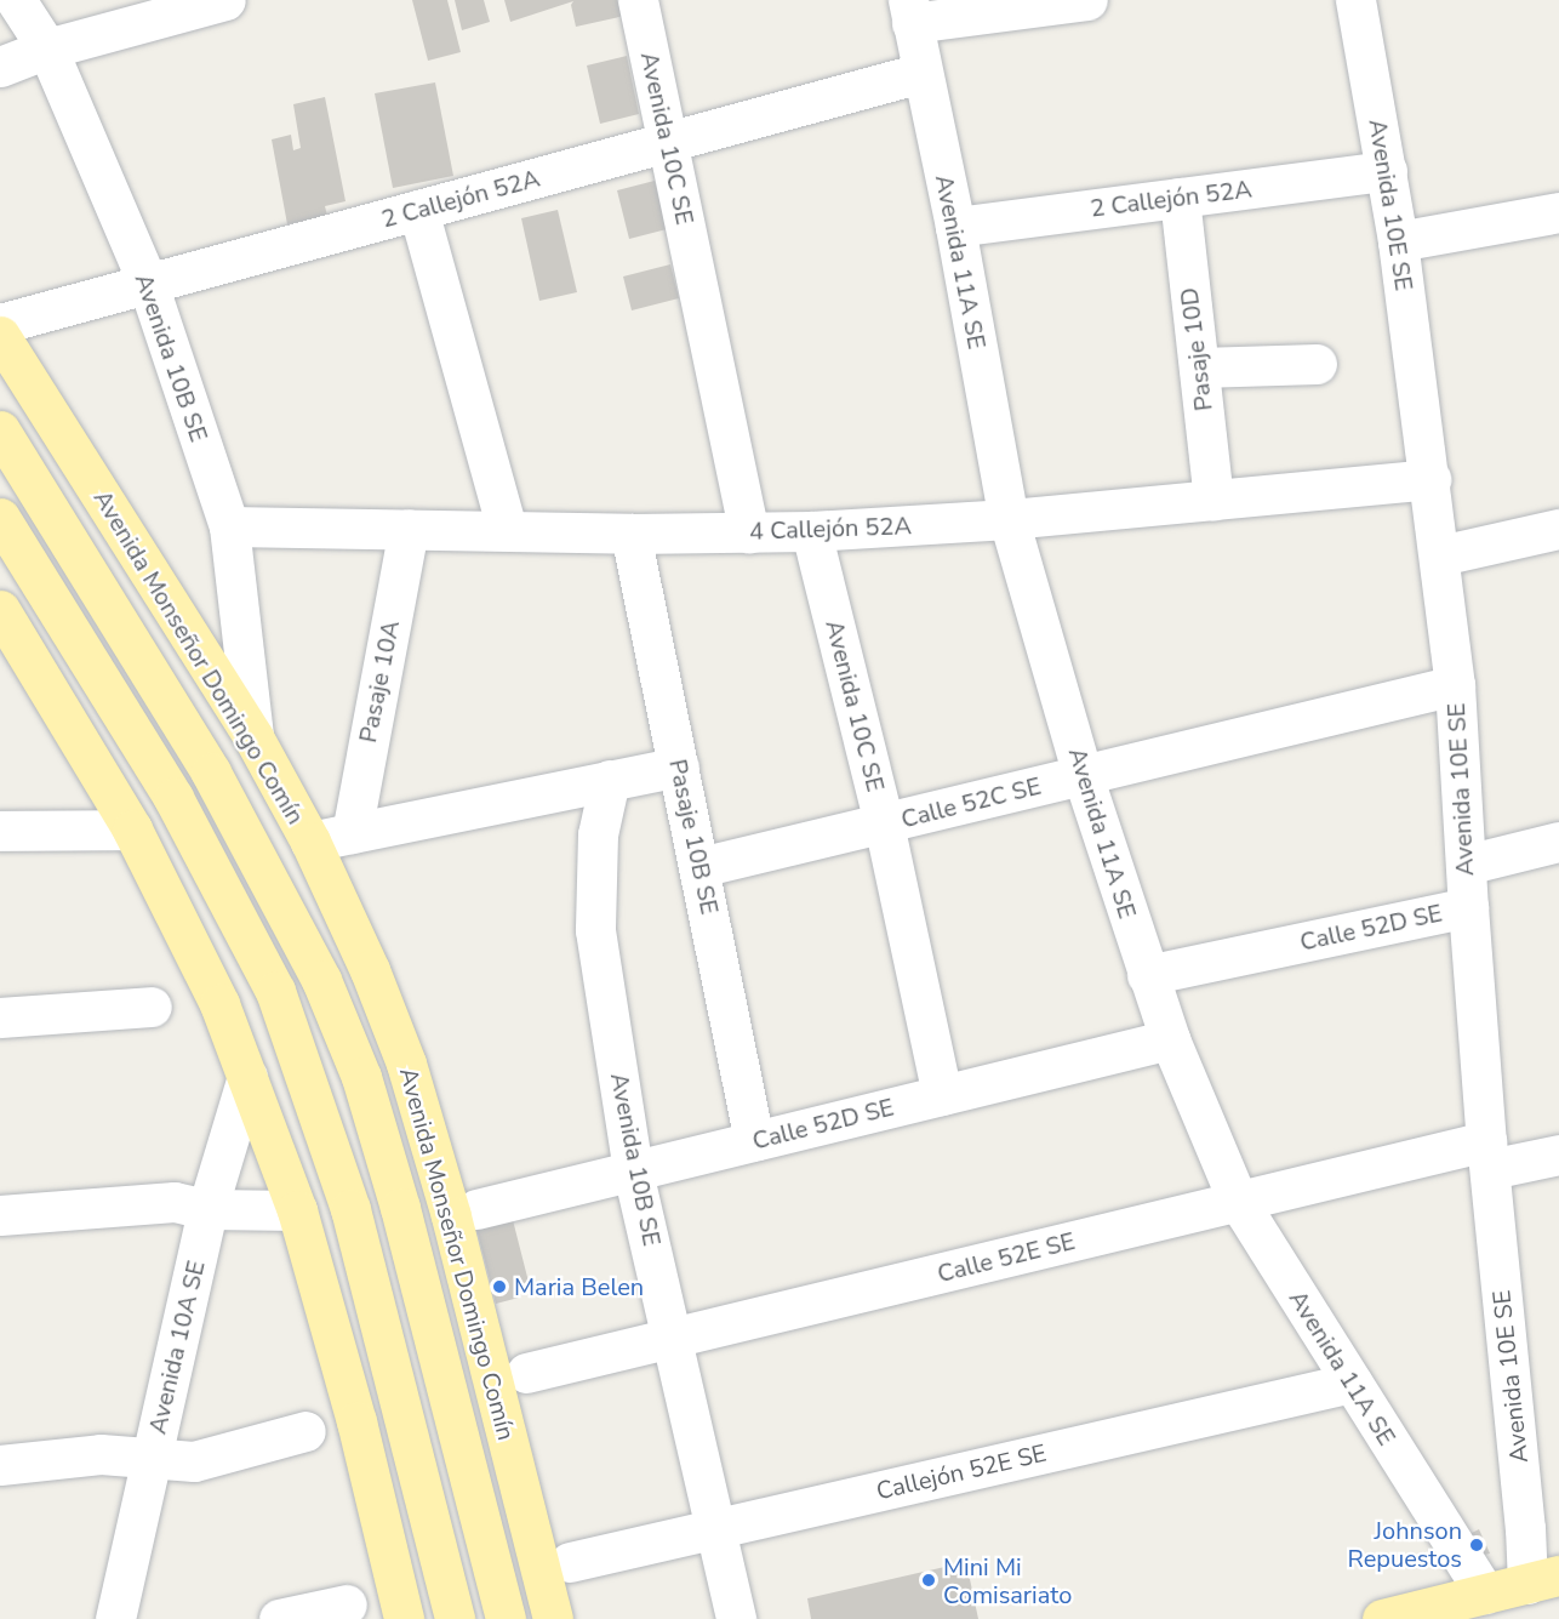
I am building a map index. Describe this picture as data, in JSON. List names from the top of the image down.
{
  "streets": {
    "main road": ["Avenida Monseñor Domingo Comín"],
    "street": [
      "Avenida 10C SE",
      "2 Callejón 52A",
      "Avenida 10E SE",
      "Avenida 11A SE",
      "Pasaje 10D",
      "Avenida 10B SE",
      "4 Callejón 52A",
      "Pasaje 10A",
      "Calle 52C SE",
      "Pasaje 10B SE",
      "Calle 52D SE",
      "Calle 52E SE",
      "Avenida 10A SE",
      "Callejón 52E SE"
    ]
  },
  "crossings": [
    ["Avenida 10C SE", "2 Callejón 52A"],
    ["Avenida 10C SE", "4 Callejón 52A"],
    ["Avenida 10C SE", "Calle 52C SE"],
    ["Avenida 10C SE", "Calle 52D SE"],
    ["2 Callejón 52A", "Avenida 10E SE"],
    ["2 Callejón 52A", "Avenida 11A SE"],
    ["2 Callejón 52A", "Pasaje 10D"],
    ["2 Callejón 52A", "Avenida 10B SE"],
    ["Avenida 10E SE", "4 Callejón 52A"],
    ["Avenida 10E SE", "Calle 52C SE"],
    ["Avenida 10E SE", "Calle 52D SE"],
    ["Avenida 10E SE", "Calle 52E SE"],
    ["Avenida 11A SE", "4 Callejón 52A"],
    ["Avenida 11A SE", "Calle 52C SE"],
    ["Avenida 11A SE", "Calle 52D SE"],
    ["Avenida 11A SE", "Calle 52E SE"],
    ["Avenida 11A SE", "Callejón 52E SE"],
    ["Pasaje 10D", "4 Callejón 52A"],
    ["Avenida 10B SE", "4 Callejón 52A"],
    ["Avenida 10B SE", "Avenida Monseñor Domingo Comín"],
    ["Avenida 10B SE", "Calle 52D SE"],
    ["Avenida 10B SE", "Calle 52E SE"],
    ["Avenida 10B SE", "Callejón 52E SE"],
    ["4 Callejón 52A", "Pasaje 10A"],
    ["4 Callejón 52A", "Pasaje 10B SE"],
    ["Calle 52C SE", "Pasaje 10B SE"],
    ["Pasaje 10B SE", "Calle 52D SE"]
  ],
  "places": ["Maria Belen", "Johnson Repuestos", "Mini Mi Comisariato"]
}
